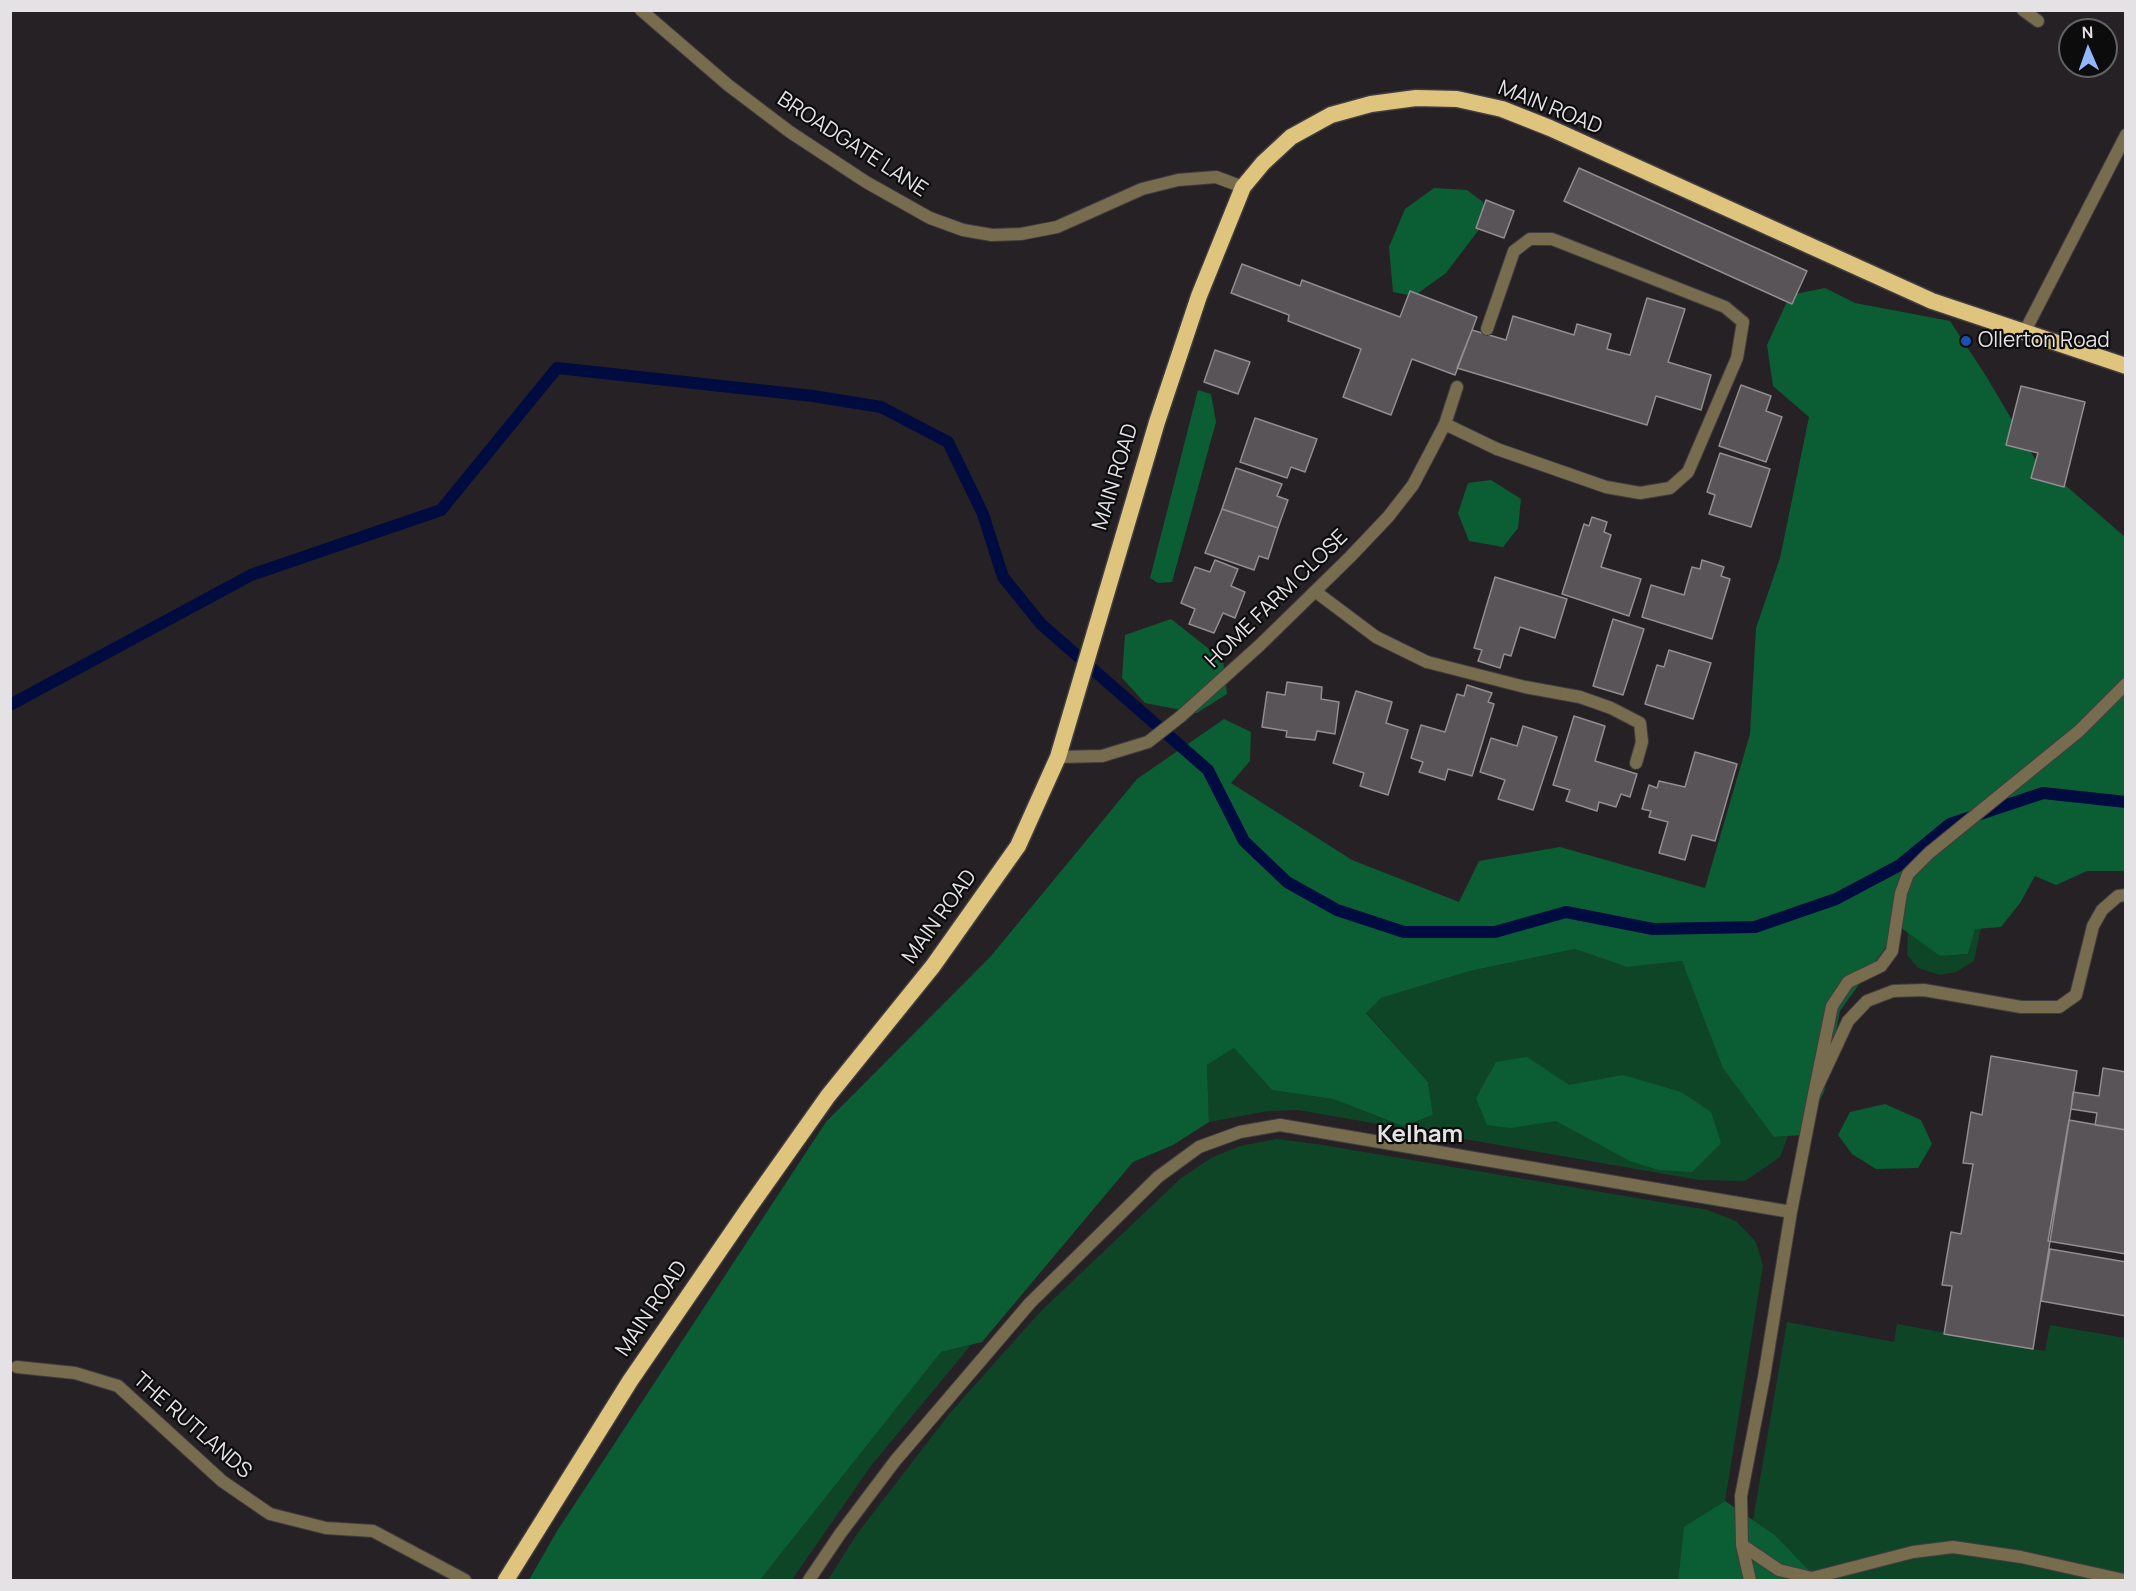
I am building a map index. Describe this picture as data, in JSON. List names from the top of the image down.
{
  "streets": {
    "highway": ["MAIN ROAD"],
    "street": ["BROADGATE LANE", "HOME FARM CLOSE", "THE RUTLANDS"]
  },
  "crossings": [
    ["MAIN ROAD", "BROADGATE LANE"],
    ["MAIN ROAD", "HOME FARM CLOSE"]
  ],
  "districts": ["Kelham"],
  "places": ["Ollerton Road"],
  "north": "top"
}
